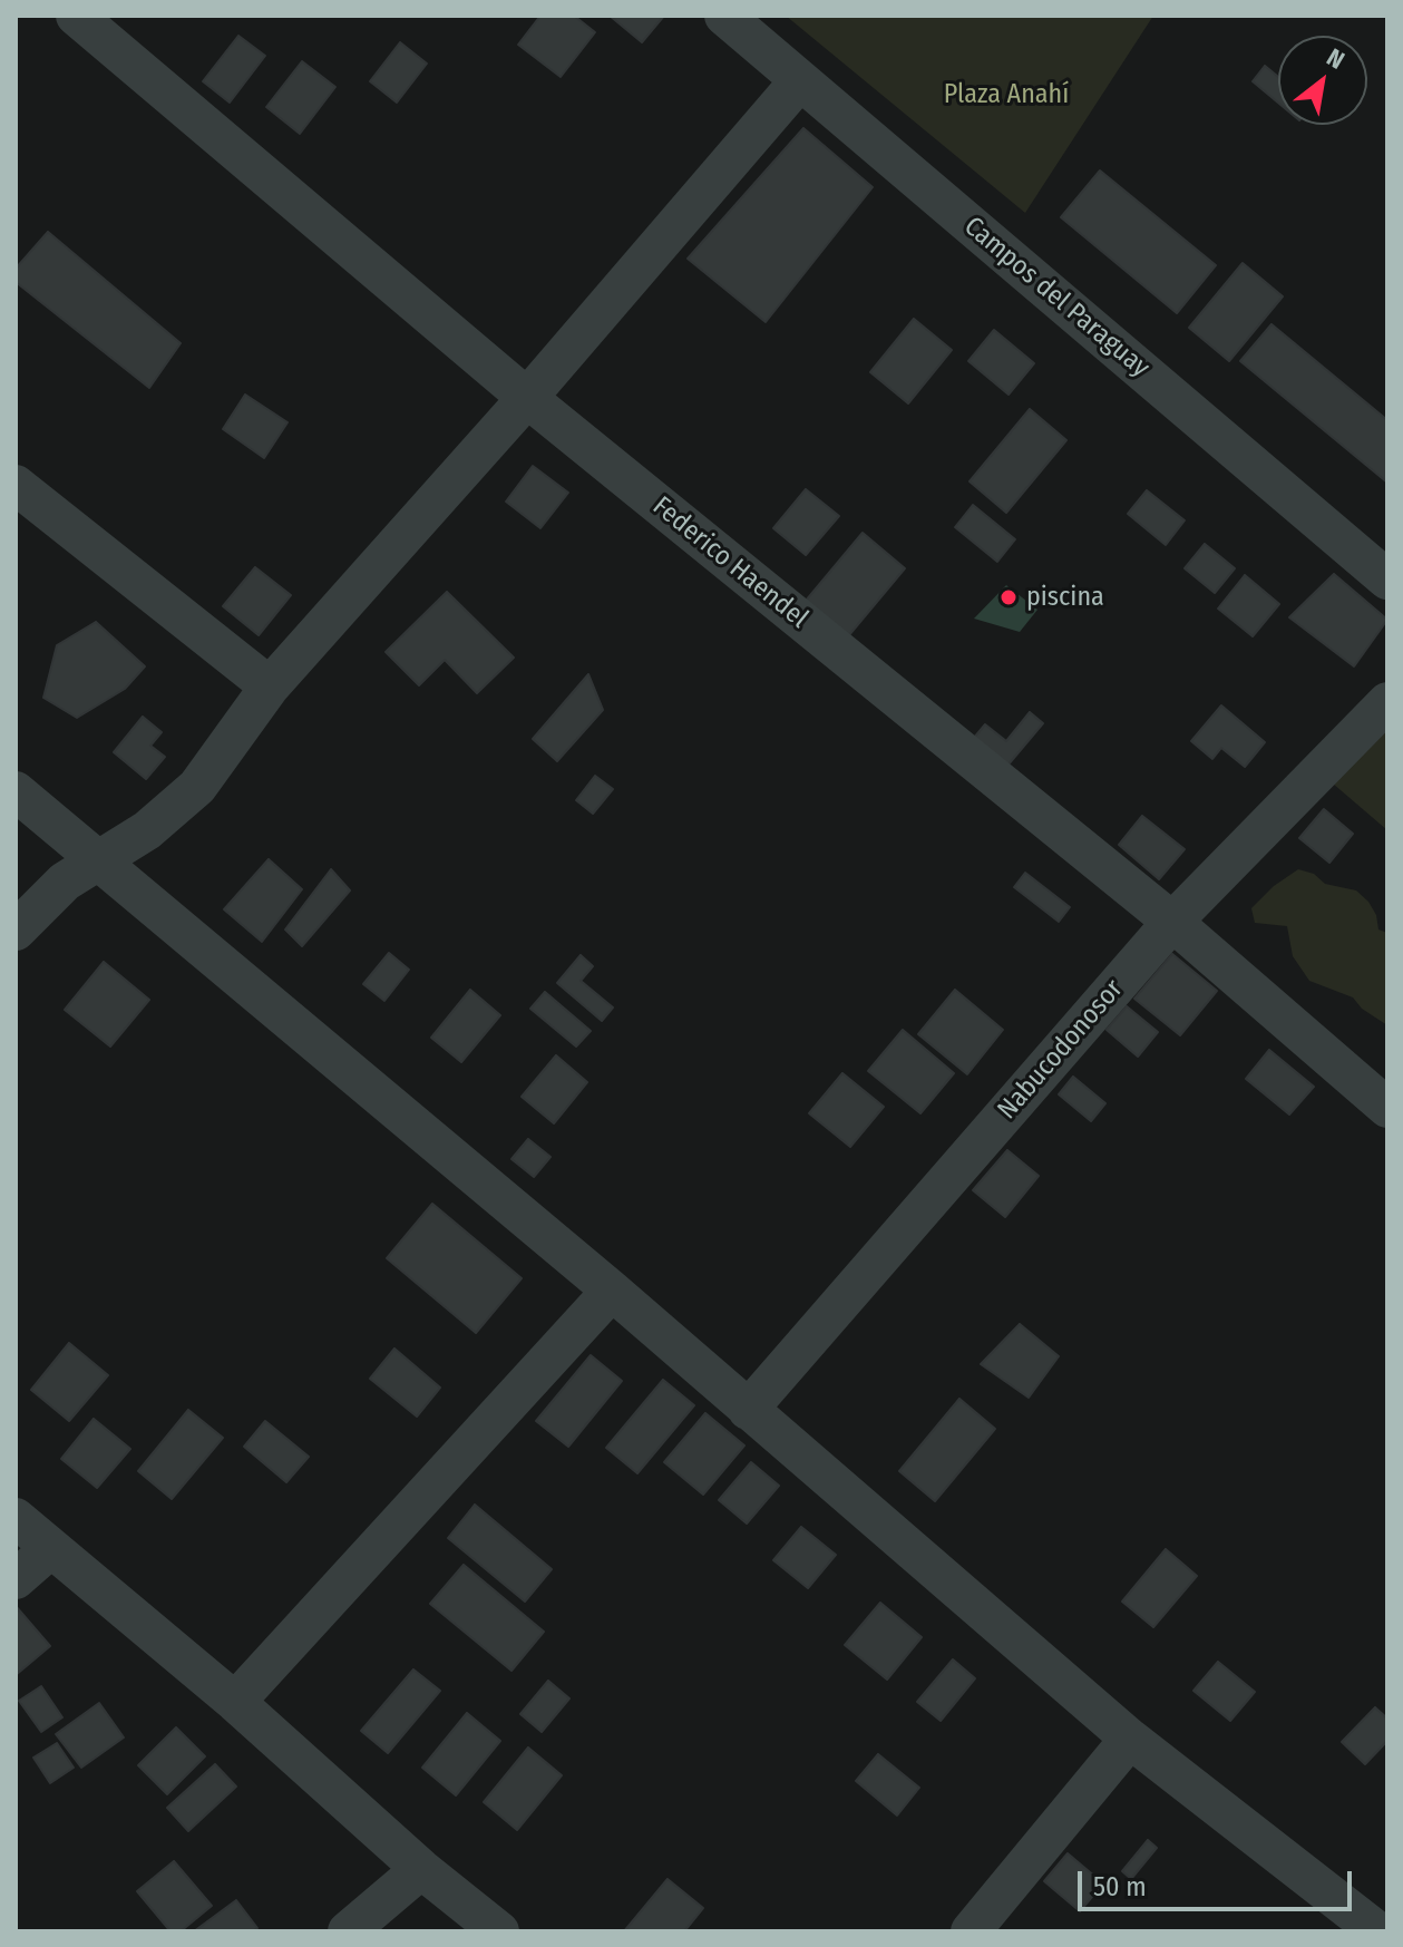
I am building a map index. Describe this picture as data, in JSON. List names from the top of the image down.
{
  "streets": {
    "street": ["Campos del Paraguay", "Federico Haendel", "Nabucodonosor"]
  },
  "crossings": [
    ["Federico Haendel", "Nabucodonosor"]
  ],
  "parks": ["Plaza Anahí"],
  "places": ["piscina"],
  "scale_bar": "50 m",
  "north": "top right"
}
